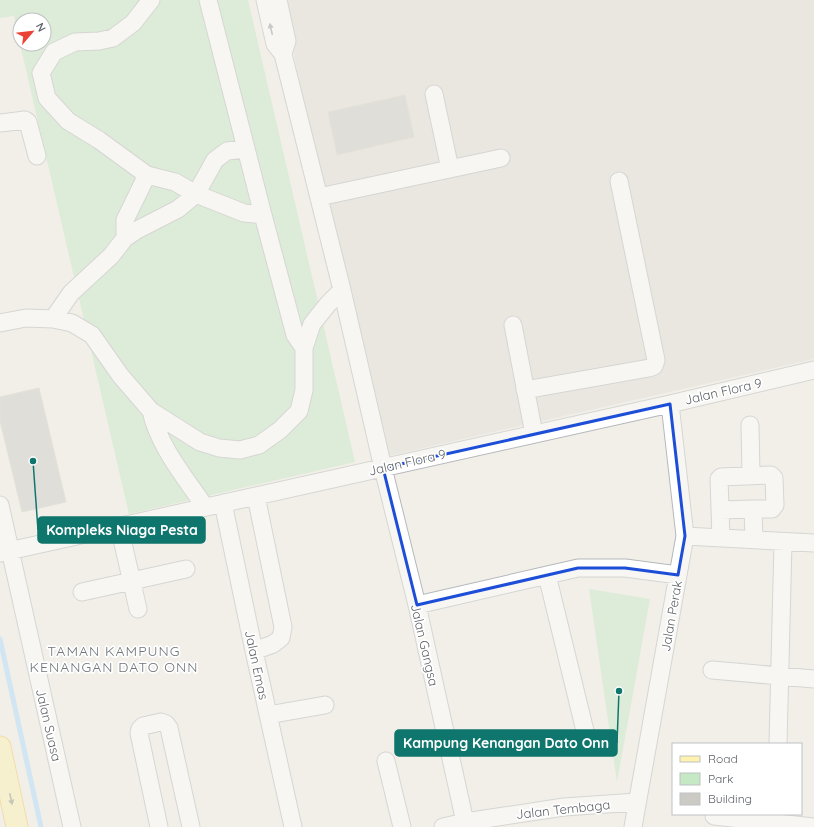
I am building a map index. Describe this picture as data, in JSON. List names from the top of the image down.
{
  "streets": {
    "street": [
      "Jalan Flora 9",
      "Jalan Perak",
      "Jalan Gangsa",
      "Jalan Emas",
      "Jalan Suasa",
      "Jalan Tembaga"
    ]
  },
  "crossings": [
    ["Jalan Flora 9", "Jalan Perak"],
    ["Jalan Flora 9", "Jalan Gangsa"],
    ["Jalan Flora 9", "Jalan Emas"],
    ["Jalan Flora 9", "Jalan Suasa"],
    ["Jalan Perak", "Jalan Tembaga"],
    ["Jalan Gangsa", "Jalan Tembaga"]
  ],
  "districts": ["TAMAN KAMPUNG KENANGAN DATO ONN"],
  "places": ["Kompleks Niaga Pesta", "Kampung Kenangan Dato Onn"],
  "legend": ["Road", "Park", "Building"],
  "north": "top right"
}
